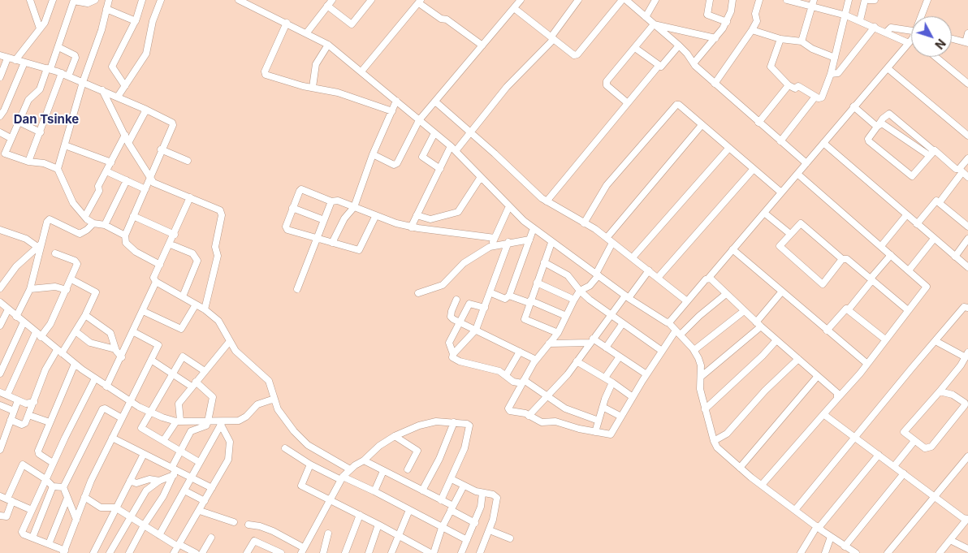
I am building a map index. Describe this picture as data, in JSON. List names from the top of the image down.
{
  "districts": ["Dan Tsinke"],
  "north": "bottom right"
}
